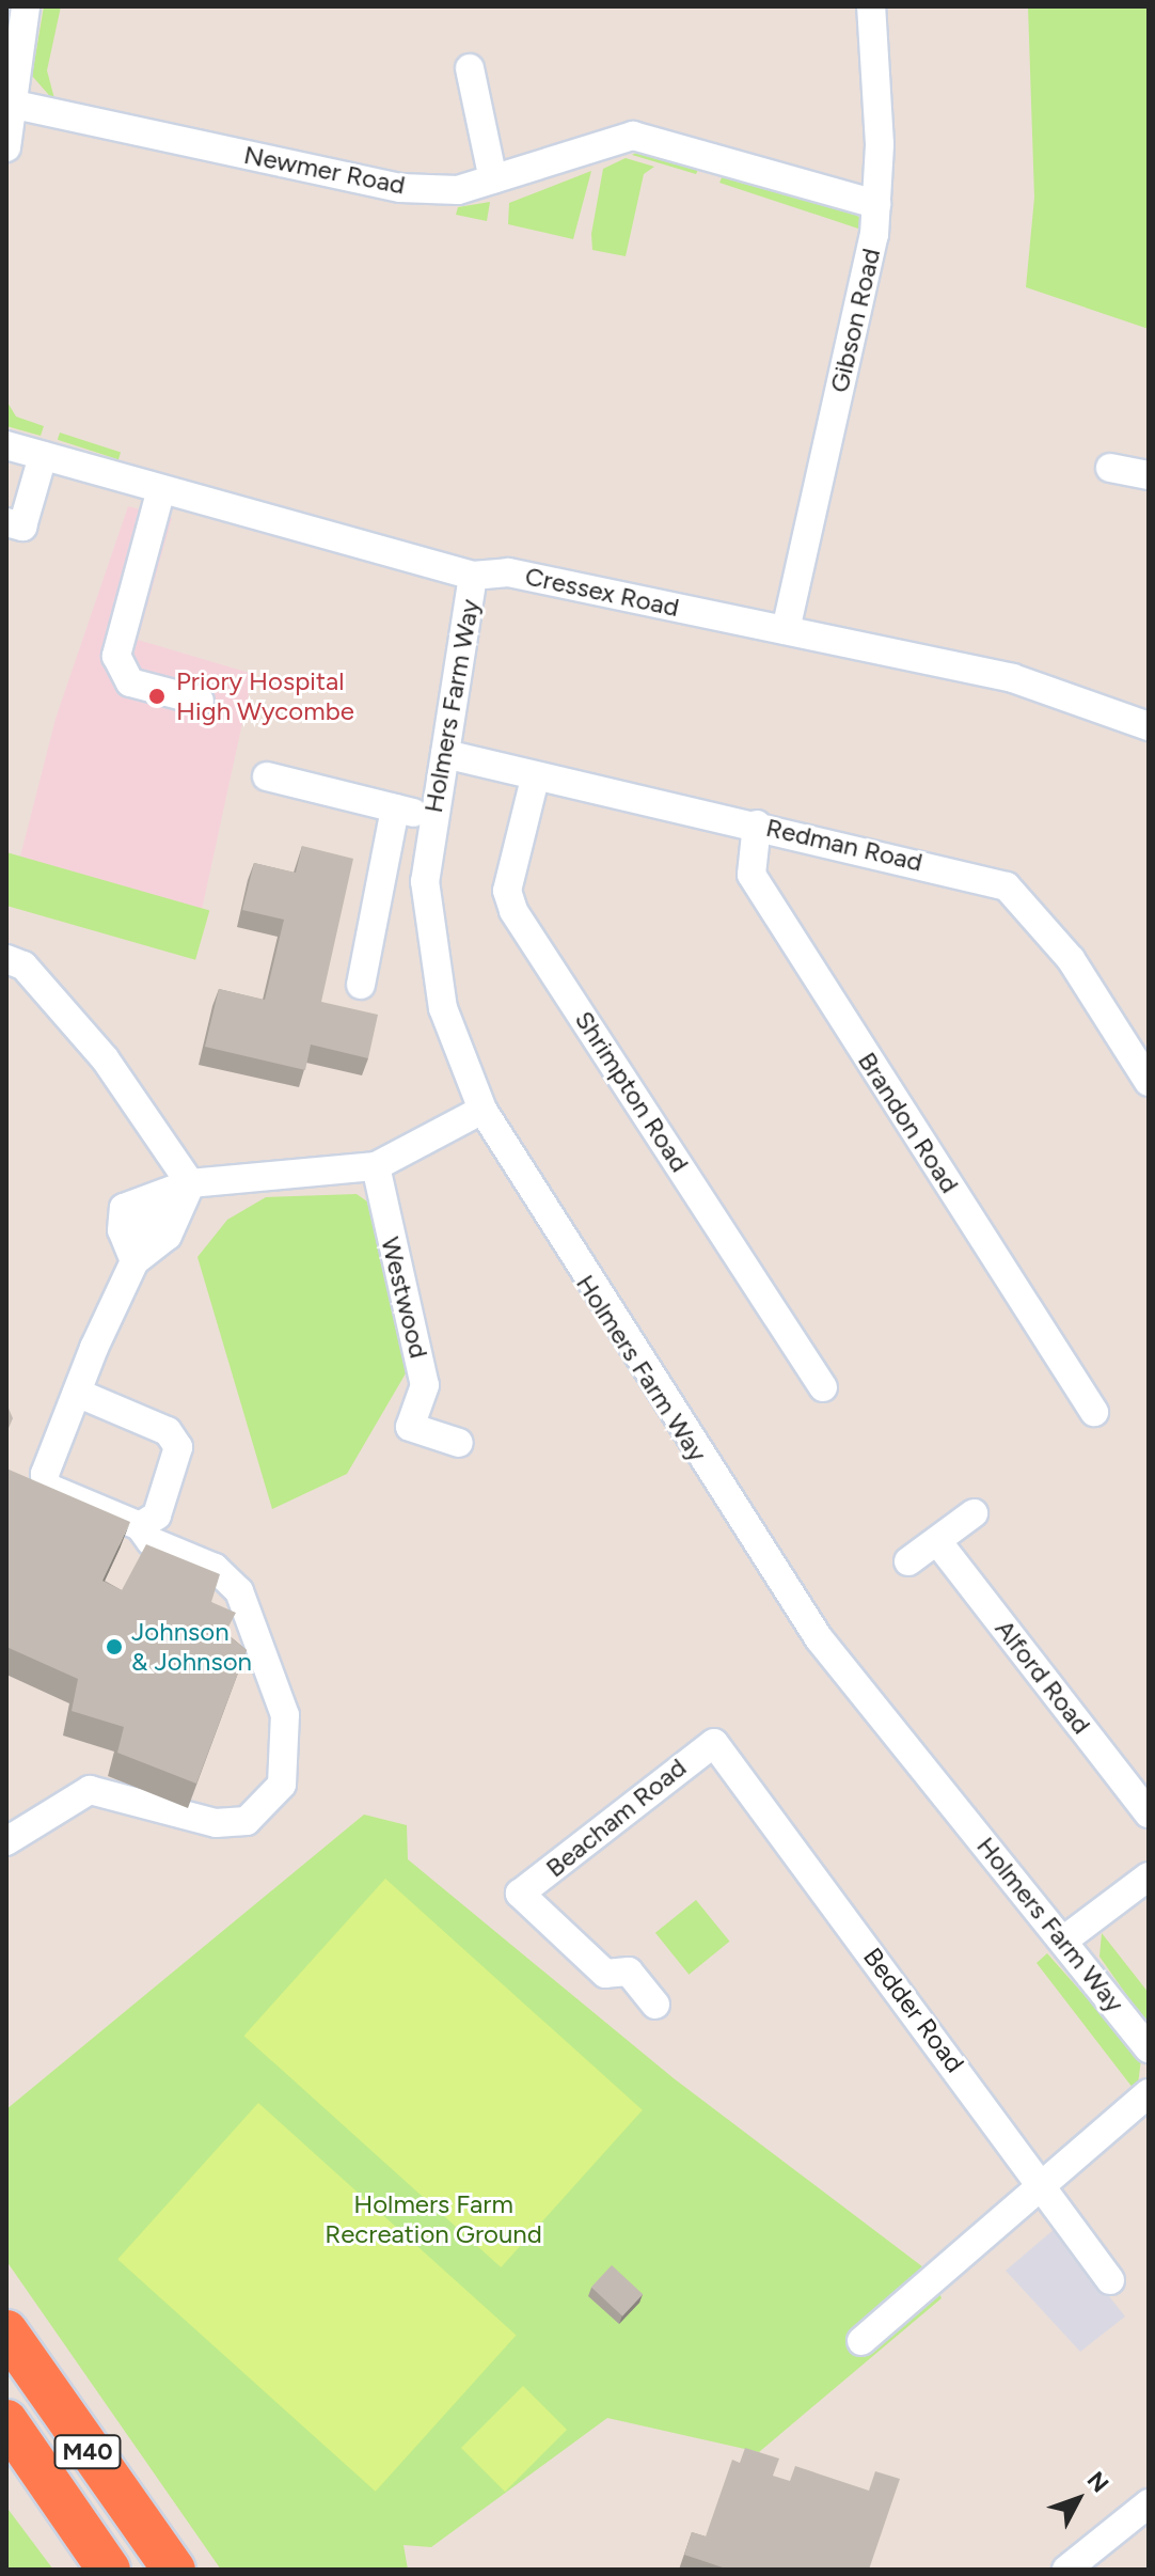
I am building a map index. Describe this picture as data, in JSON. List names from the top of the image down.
{
  "streets": {
    "highway": ["M40"],
    "street": [
      "Newmer Road",
      "Gibson Road",
      "Cressex Road",
      "Holmers Farm Way",
      "Redman Road",
      "Shrimpton Road",
      "Brandon Road",
      "Westwood",
      "Alford Road",
      "Beacham Road",
      "Bedder Road"
    ]
  },
  "crossings": [
    ["Newmer Road", "Gibson Road"],
    ["Gibson Road", "Cressex Road"],
    ["Cressex Road", "Holmers Farm Way"],
    ["Holmers Farm Way", "Redman Road"],
    ["Redman Road", "Shrimpton Road"],
    ["Redman Road", "Brandon Road"],
    ["Beacham Road", "Bedder Road"]
  ],
  "parks": ["Holmers Farm Recreation Ground"],
  "places": ["Priory Hospital High Wycombe", "Johnson & Johnson"],
  "north": "top right"
}
